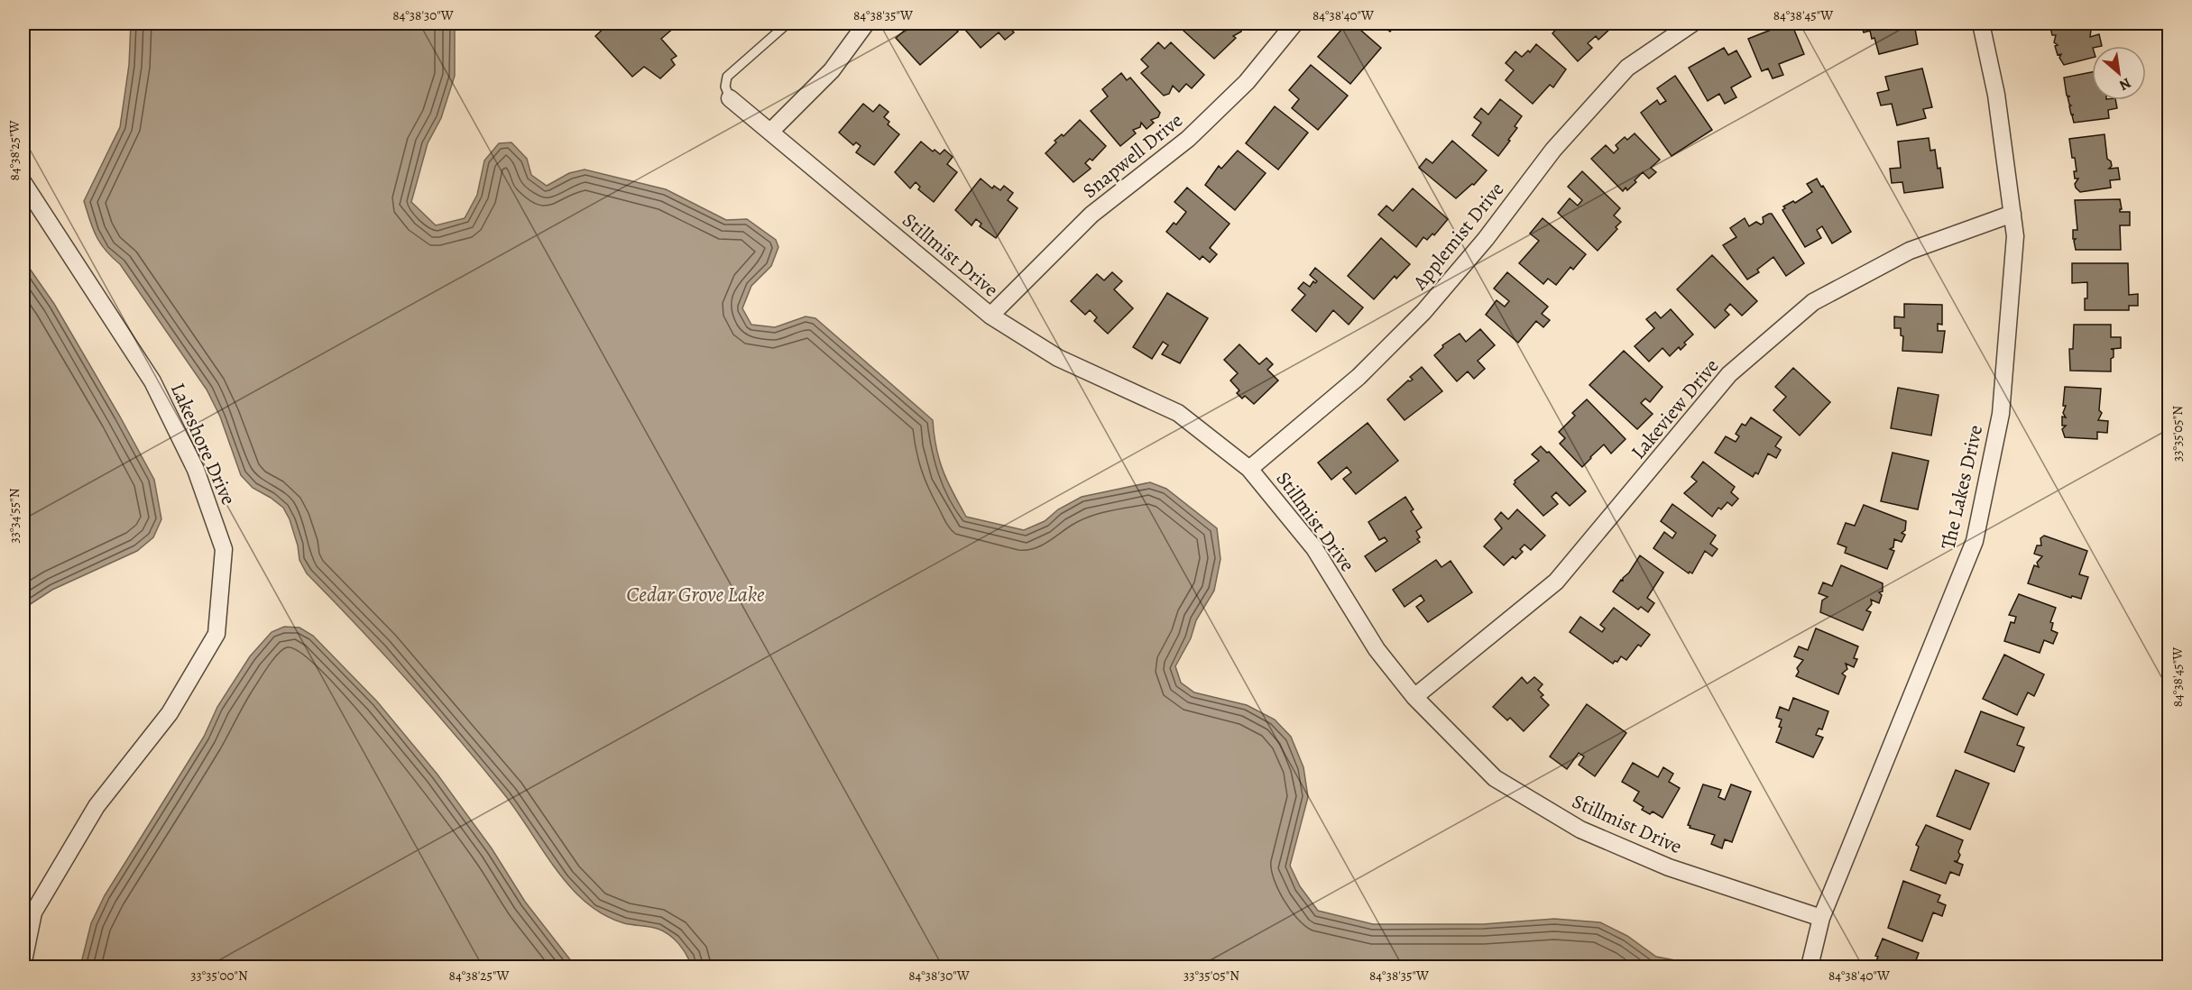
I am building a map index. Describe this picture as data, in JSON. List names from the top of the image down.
{
  "streets": {
    "street": [
      "Snapwell Drive",
      "Applemist Drive",
      "Stillmist Drive",
      "Lakeview Drive",
      "Lakeshore Drive",
      "The Lakes Drive"
    ]
  },
  "crossings": [
    ["Snapwell Drive", "Stillmist Drive"],
    ["Applemist Drive", "Stillmist Drive"],
    ["Stillmist Drive", "Lakeview Drive"],
    ["Stillmist Drive", "The Lakes Drive"],
    ["Lakeview Drive", "The Lakes Drive"]
  ],
  "water": ["Cedar Grove Lake"],
  "north": "bottom right",
  "coordinates": [
    "84°38'30\"W",
    "84°38'35\"W",
    "84°38'40\"W",
    "84°38'45\"W",
    "84°38'25\"W",
    "33°35'05\"N",
    "33°34'55\"N",
    "33°35'00\"N"
  ]
}
